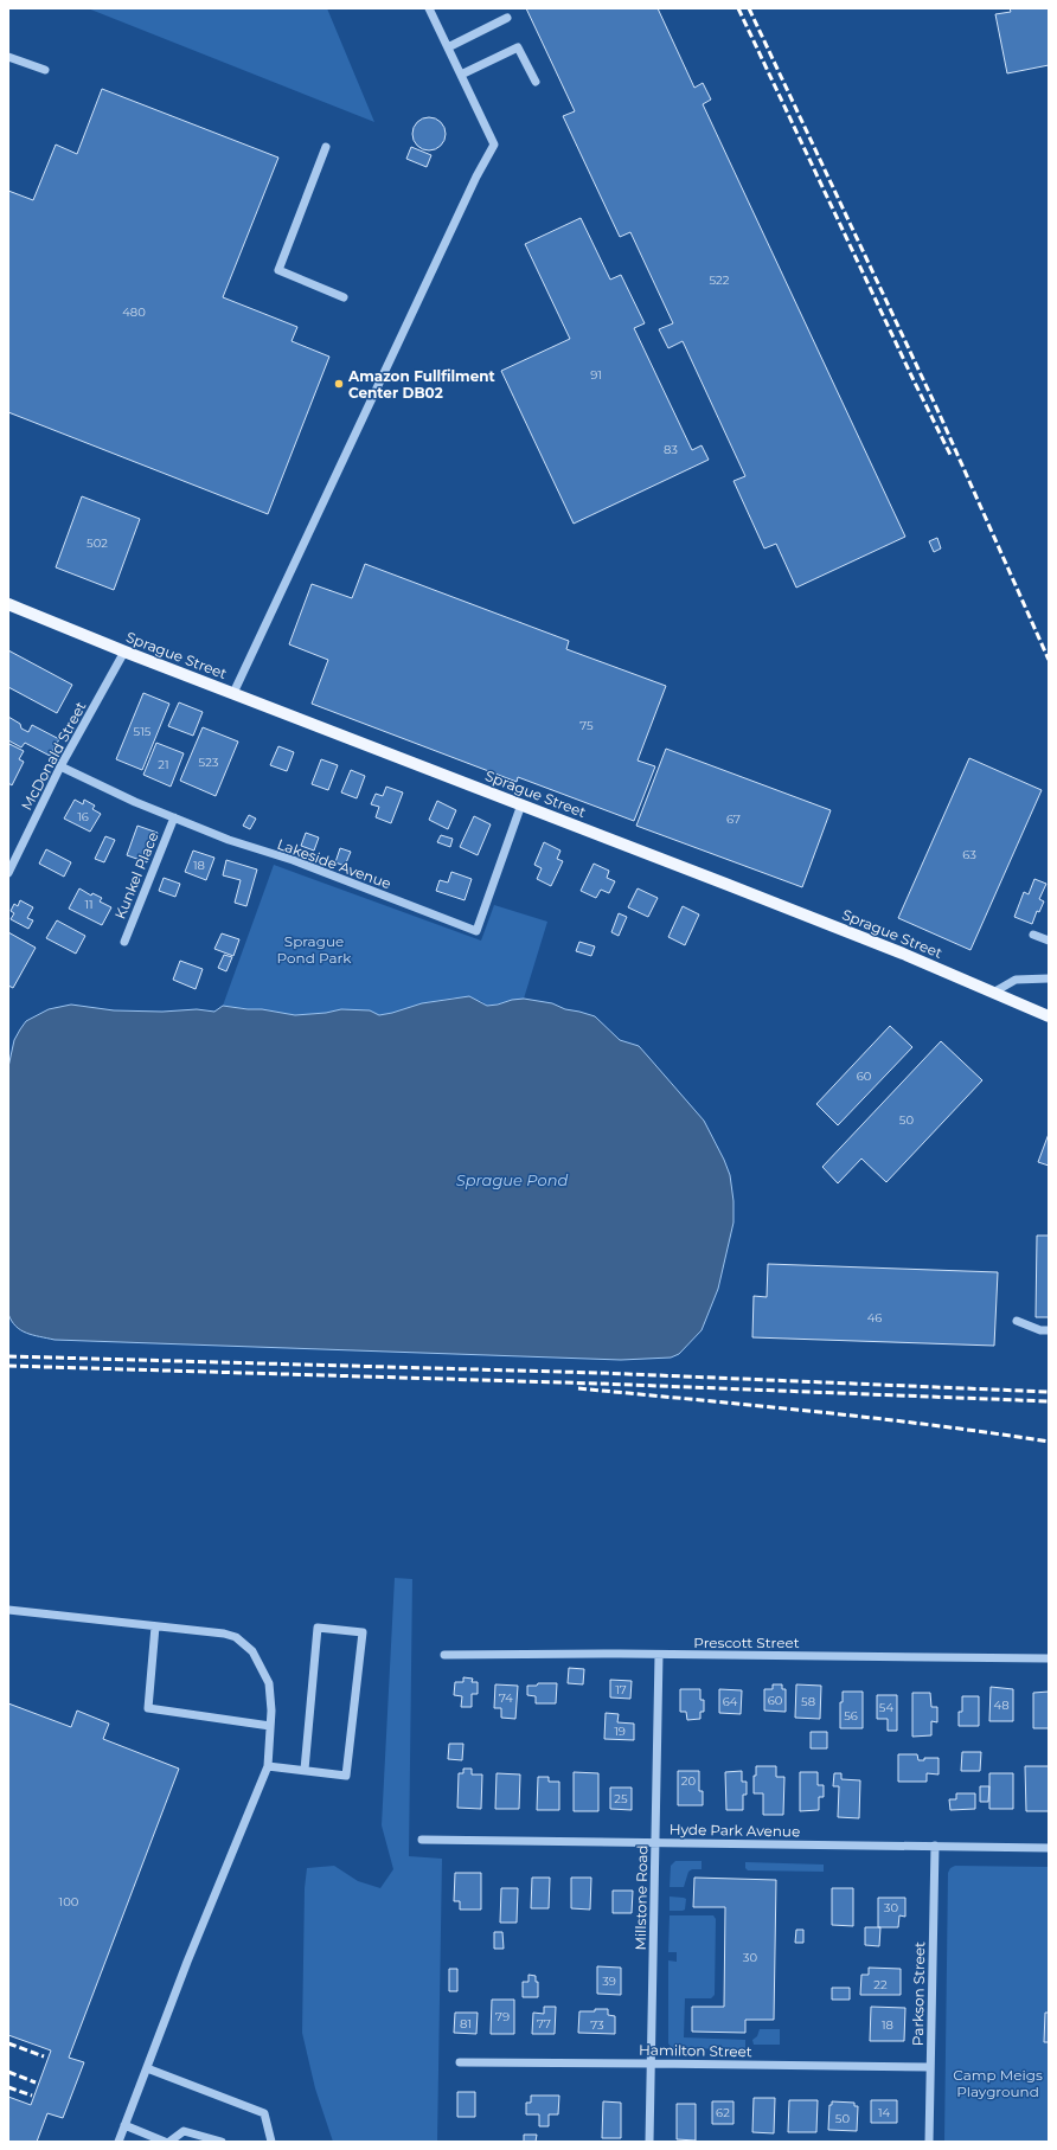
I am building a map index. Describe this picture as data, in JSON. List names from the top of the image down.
{
  "streets": {
    "main road": ["Sprague Street"],
    "street": [
      "McDonald Street",
      "Lakeside Avenue",
      "Kunkel Place",
      "Prescott Street",
      "Hyde Park Avenue",
      "Millstone Road",
      "Parkson Street",
      "Hamilton Street"
    ]
  },
  "crossings": [
    ["Sprague Street", "McDonald Street"],
    ["Sprague Street", "Lakeside Avenue"],
    ["McDonald Street", "Lakeside Avenue"],
    ["Lakeside Avenue", "Kunkel Place"],
    ["Prescott Street", "Millstone Road"],
    ["Hyde Park Avenue", "Millstone Road"],
    ["Hyde Park Avenue", "Parkson Street"],
    ["Millstone Road", "Hamilton Street"],
    ["Parkson Street", "Hamilton Street"]
  ],
  "water": ["Sprague Pond"],
  "parks": ["Sprague Pond Park", "Camp Meigs Playground"],
  "places": ["Amazon Fullfilment Center DB02"],
  "house_numbers": [
    "522",
    "480",
    "91",
    "83",
    "502",
    "75",
    "515",
    "523",
    "21",
    "16",
    "67",
    "63",
    "18",
    "11",
    "60",
    "50",
    "46",
    "17",
    "74",
    "60",
    "64",
    "58",
    "48",
    "54",
    "56",
    "19",
    "20",
    "25",
    "100",
    "30",
    "30",
    "39",
    "22",
    "79",
    "81",
    "77",
    "73",
    "18",
    "62",
    "14",
    "50"
  ]
}
